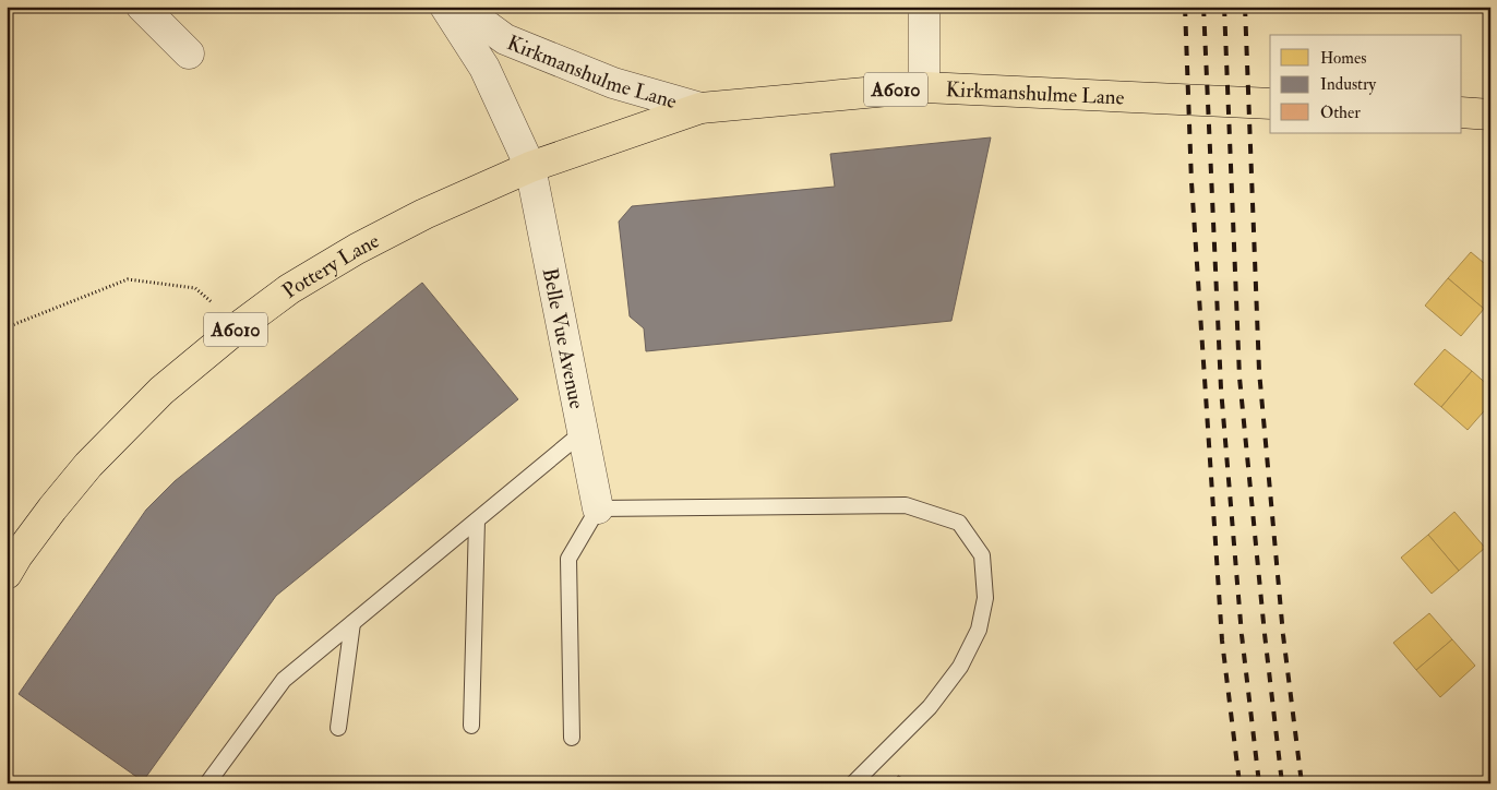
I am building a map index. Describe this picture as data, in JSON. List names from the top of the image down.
{
  "streets": {
    "highway": ["Kirkmanshulme Lane", "A6010", "Pottery Lane"],
    "street": ["Belle Vue Avenue"]
  },
  "crossings": [
    ["Kirkmanshulme Lane", "Pottery Lane"],
    ["Kirkmanshulme Lane", "Belle Vue Avenue"],
    ["Pottery Lane", "Belle Vue Avenue"]
  ],
  "legend": ["Homes", "Industry", "Other"]
}
